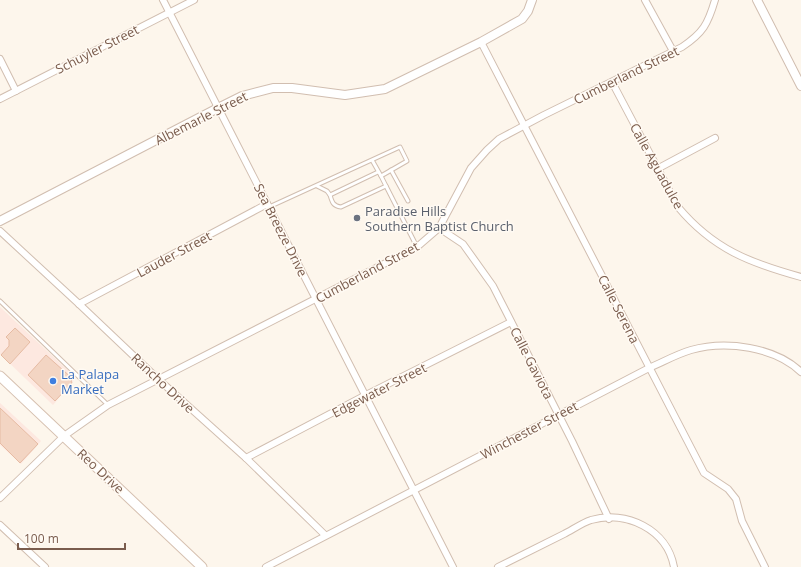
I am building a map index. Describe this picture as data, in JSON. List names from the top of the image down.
{
  "streets": {
    "main road": ["Reo Drive"],
    "street": [
      "Schuyler Street",
      "Cumberland Street",
      "Albemarle Street",
      "Calle Aguadulce",
      "Sea Breeze Drive",
      "Lauder Street",
      "Calle Serena",
      "Calle Gaviota",
      "Rancho Drive",
      "Edgewater Street",
      "Winchester Street"
    ]
  },
  "crossings": [
    ["Schuyler Street", "Sea Breeze Drive"],
    ["Cumberland Street", "Calle Aguadulce"],
    ["Cumberland Street", "Sea Breeze Drive"],
    ["Cumberland Street", "Calle Serena"],
    ["Cumberland Street", "Calle Gaviota"],
    ["Cumberland Street", "Rancho Drive"],
    ["Cumberland Street", "Reo Drive"],
    ["Albemarle Street", "Sea Breeze Drive"],
    ["Albemarle Street", "Calle Serena"],
    ["Sea Breeze Drive", "Lauder Street"],
    ["Sea Breeze Drive", "Edgewater Street"],
    ["Sea Breeze Drive", "Winchester Street"],
    ["Lauder Street", "Rancho Drive"],
    ["Calle Serena", "Winchester Street"],
    ["Calle Gaviota", "Edgewater Street"],
    ["Calle Gaviota", "Winchester Street"],
    ["Rancho Drive", "Edgewater Street"],
    ["Rancho Drive", "Winchester Street"]
  ],
  "places": ["Paradise Hills Southern Baptist Church", "La Palapa Market"],
  "scale_bar": "100 m"
}
